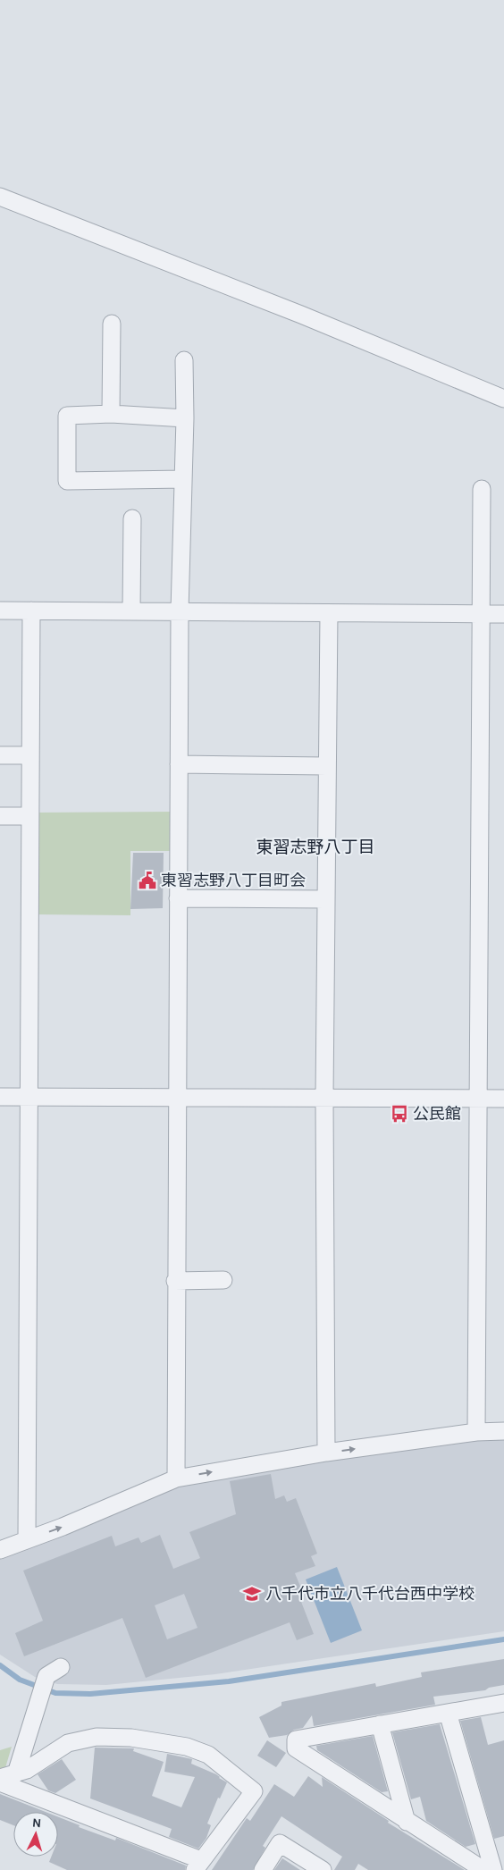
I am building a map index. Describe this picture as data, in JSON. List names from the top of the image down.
{
  "districts": ["東習志野八丁目"],
  "places": {
    "public building": ["東習志野八丁目町会"],
    "bus stop": ["公民館"],
    "school or university": ["八千代市立八千代台西中学校"]
  },
  "north": "top"
}
